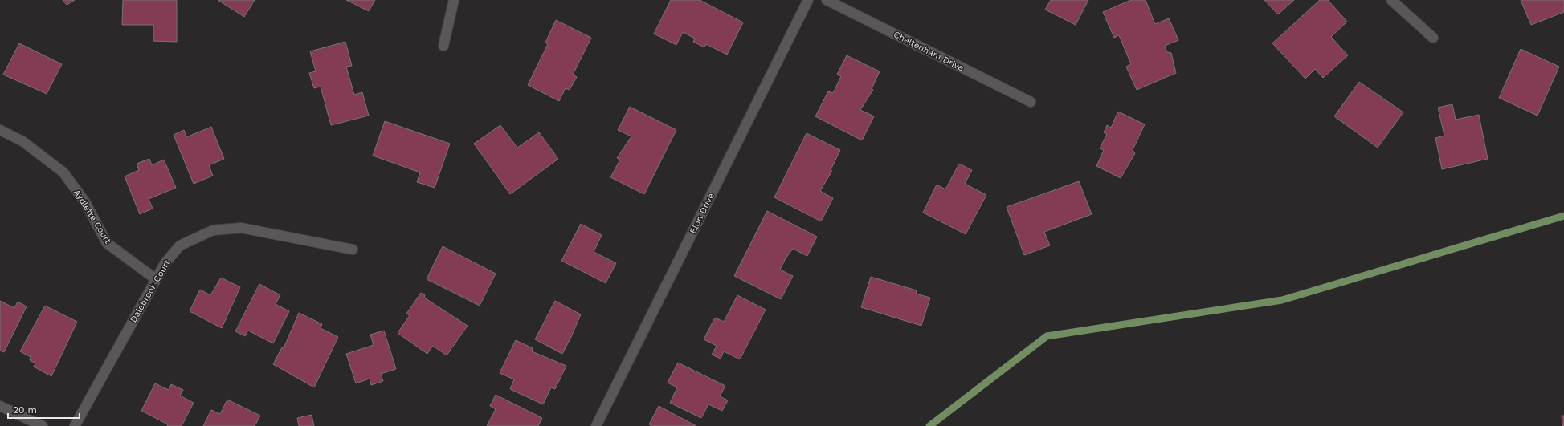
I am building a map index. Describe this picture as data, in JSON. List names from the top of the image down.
{
  "streets": {
    "street": [
      "Cheltenham Drive",
      "Elon Drive",
      "Aydlette Court",
      "Dalebrook Court"
    ]
  },
  "crossings": [
    ["Aydlette Court", "Dalebrook Court"]
  ],
  "scale_bar": "20 m"
}
